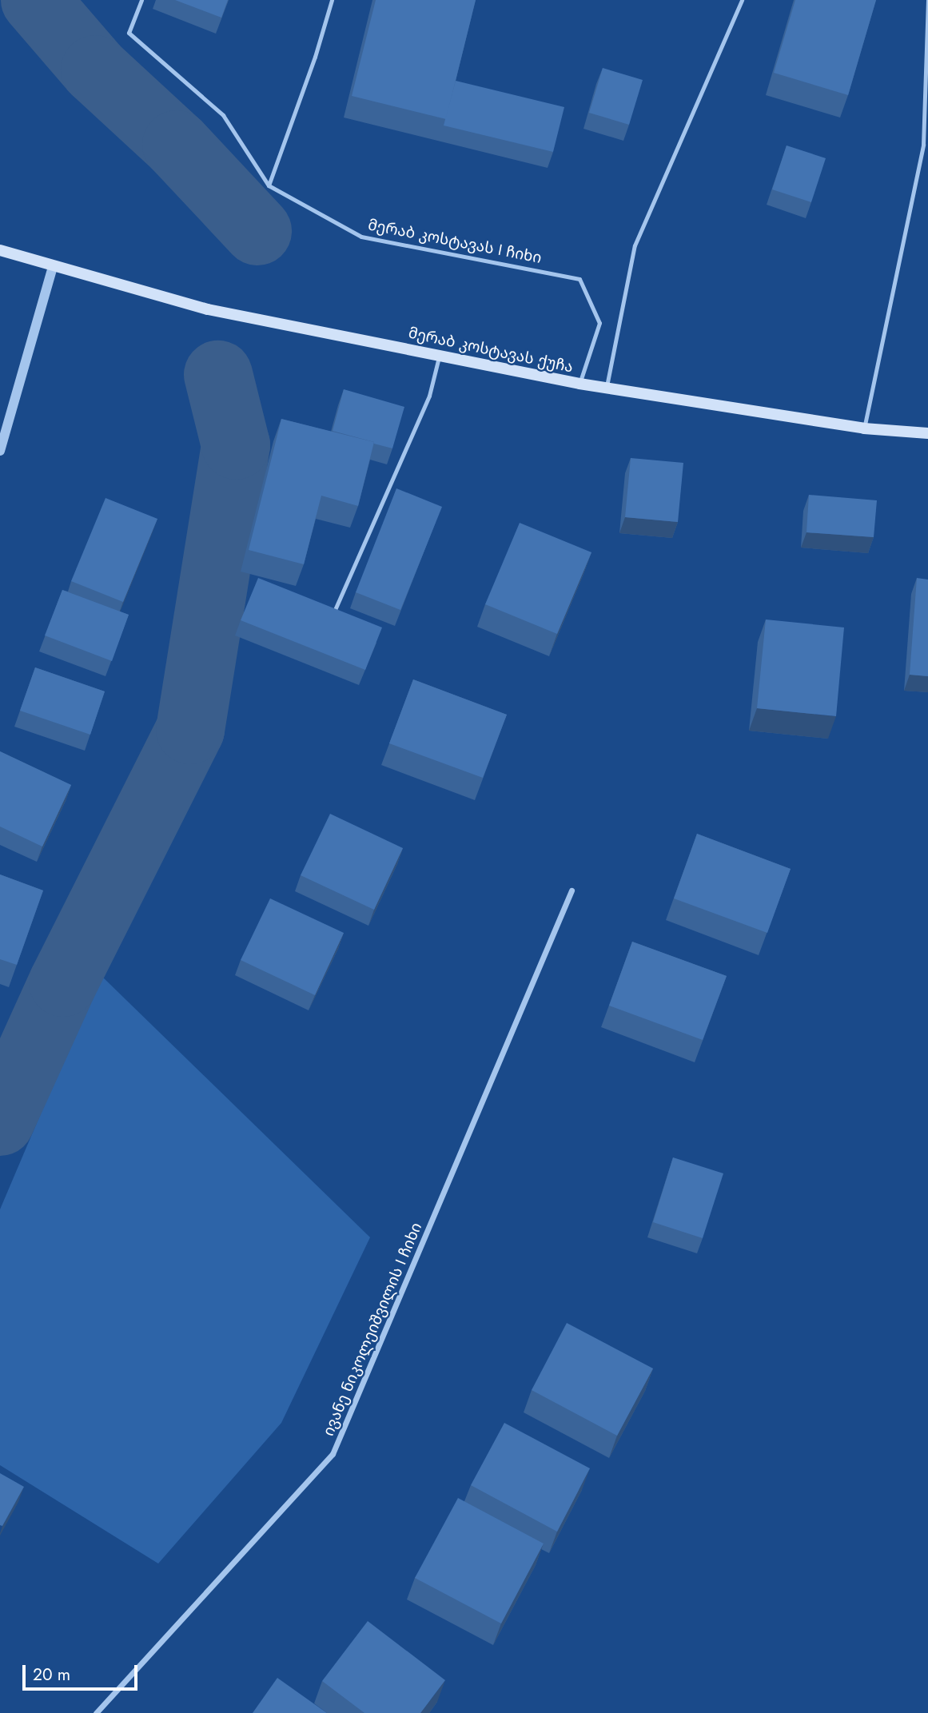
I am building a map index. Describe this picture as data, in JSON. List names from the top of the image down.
{
  "streets": {
    "main road": ["მერაბ კოსტავას ქუჩა"],
    "street": ["ივანე ნიკოლეიშვილის I ჩიხი"],
    "lane": ["მერაბ კოსტავას I ჩიხი"]
  },
  "crossings": [
    ["მერაბ კოსტავას I ჩიხი", "მერაბ კოსტავას ქუჩა"]
  ],
  "scale_bar": "20 m"
}
